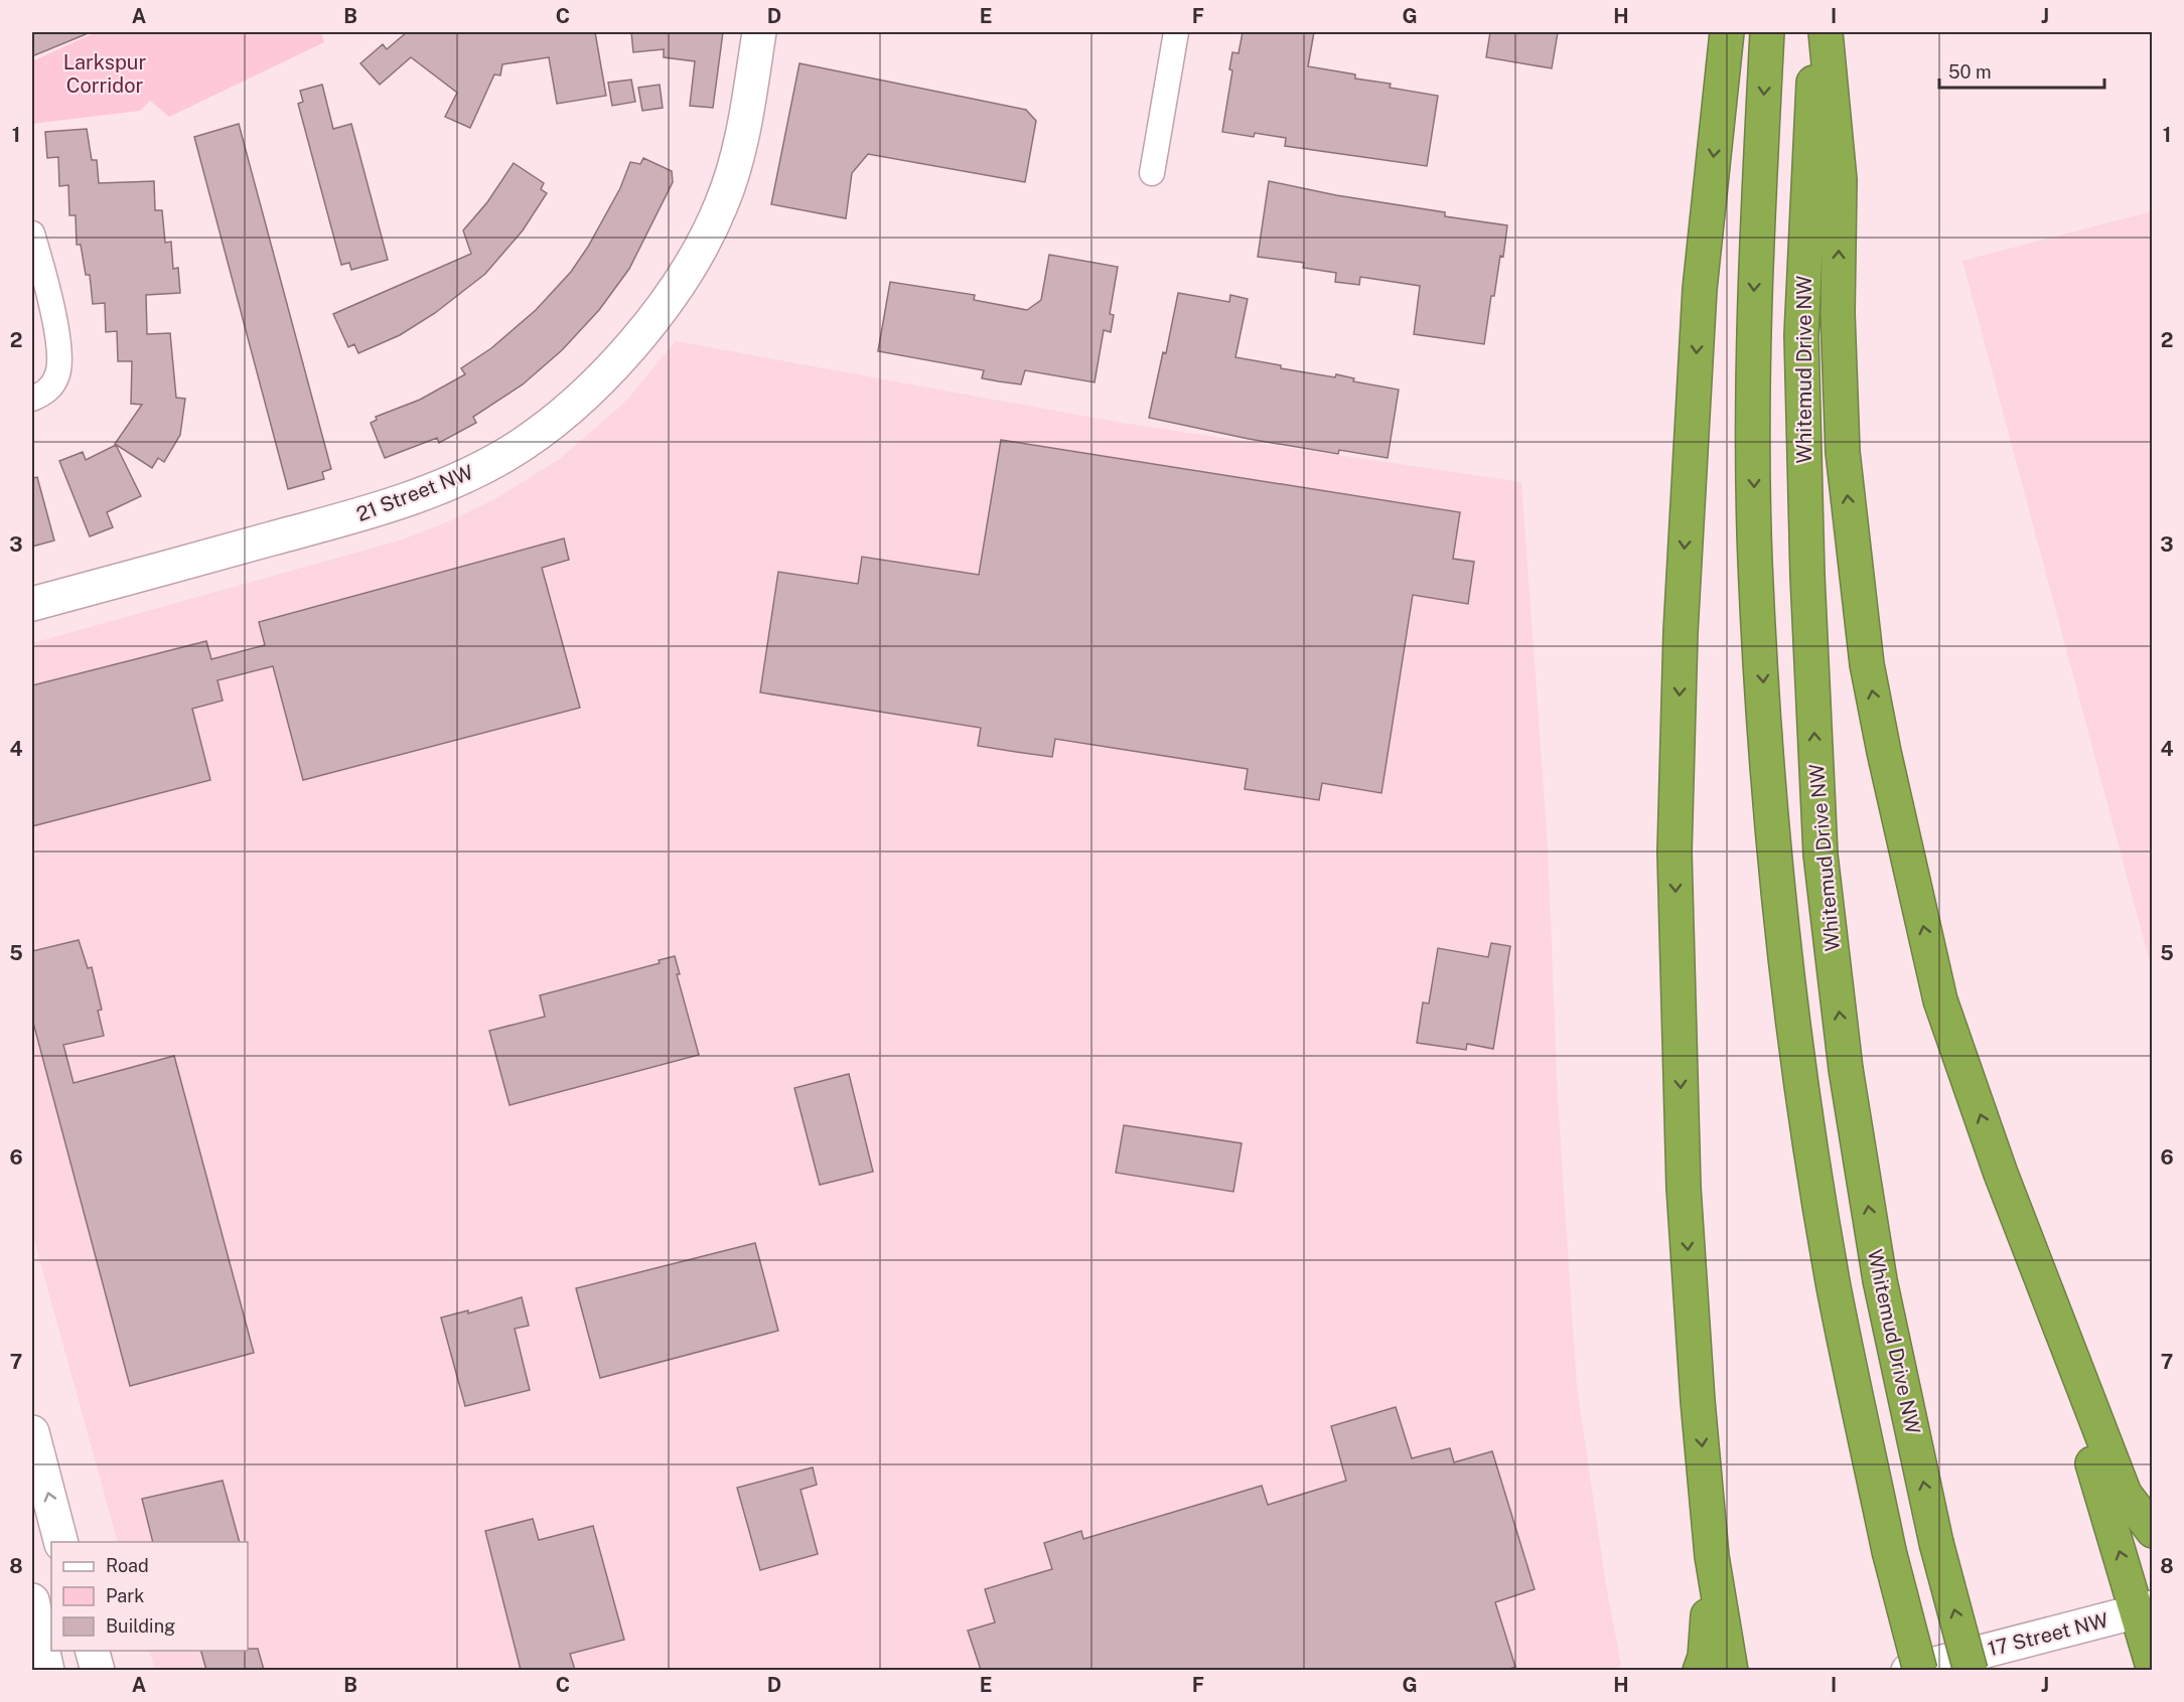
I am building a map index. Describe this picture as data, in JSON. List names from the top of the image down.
{
  "streets": {
    "highway": ["Whitemud Drive NW"],
    "street": ["21 Street NW", "17 Street NW"]
  },
  "parks": ["Larkspur Corridor"],
  "legend": ["Road", "Park", "Building"],
  "scale_bar": "50 m",
  "grid": {
    "columns": [
      "A",
      "B",
      "C",
      "D",
      "E",
      "F",
      "G",
      "H",
      "I",
      "J"
    ],
    "rows": [
      "1",
      "2",
      "3",
      "4",
      "5",
      "6",
      "7",
      "8"
    ]
  }
}
